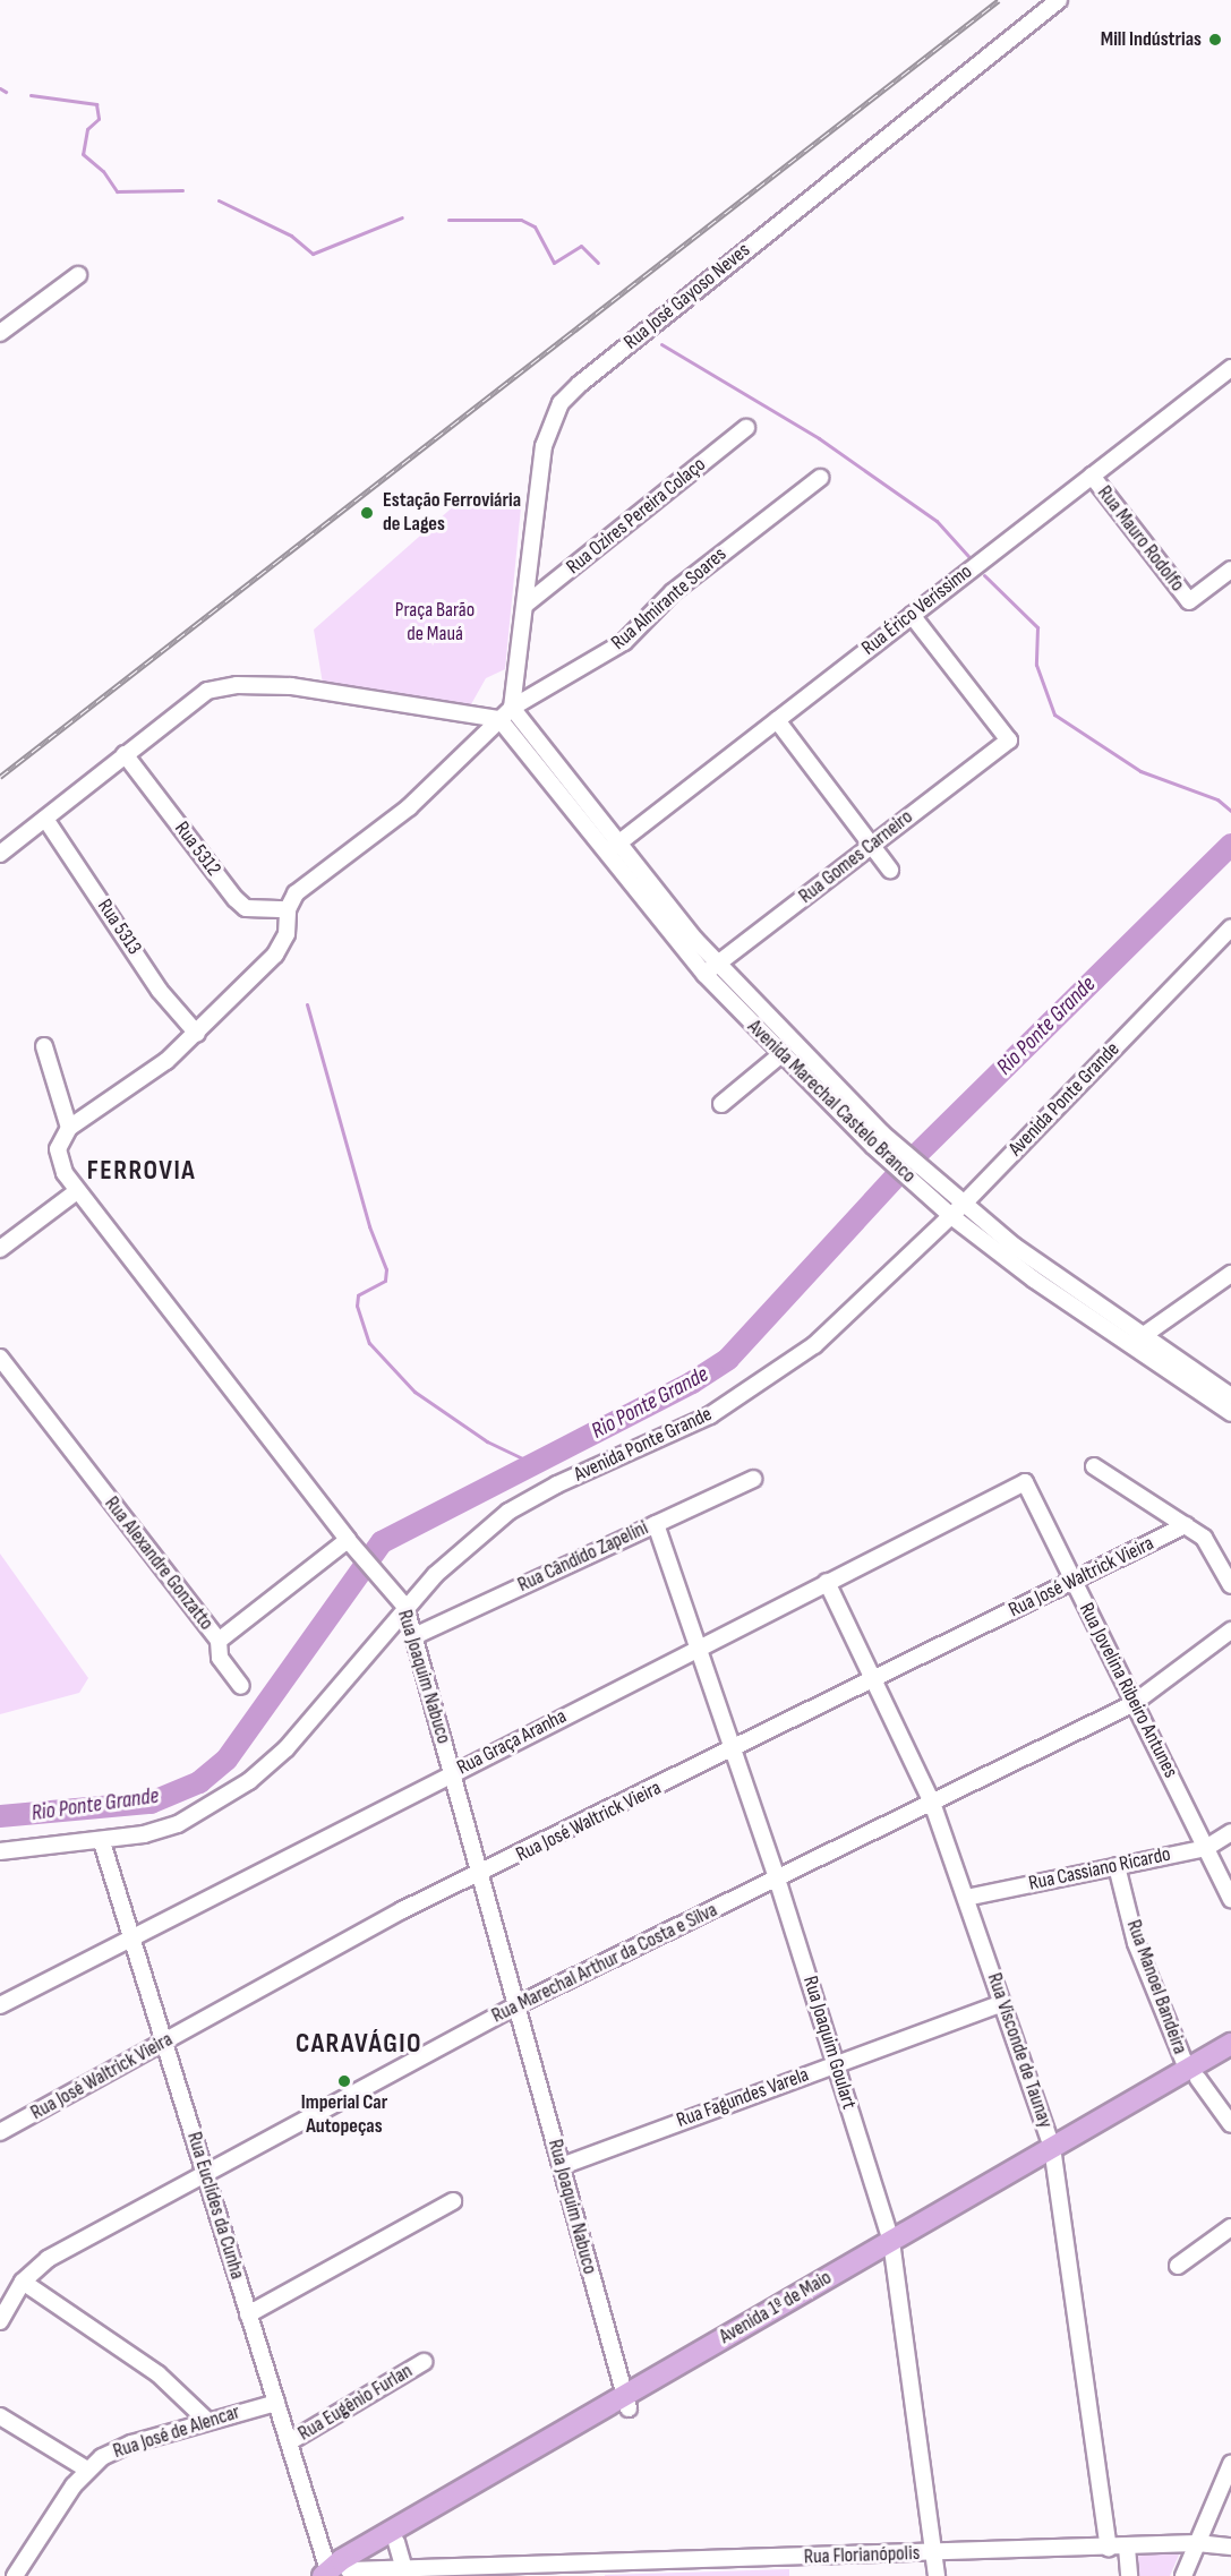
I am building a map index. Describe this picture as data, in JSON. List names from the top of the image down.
{
  "streets": {
    "main road": ["Avenida 1º de Maio"],
    "street": [
      "Rua José Gayoso Neves",
      "Rua Ozires Pereira Colaço",
      "Rua Mauro Rodolfo",
      "Rua Almirante Soares",
      "Rua Érico Veríssimo",
      "Rua 5312",
      "Rua Gomes Carneiro",
      "Rua 5313",
      "Avenida Ponte Grande",
      "Avenida Marechal Castelo Branco",
      "Rua Cândido Zapelini",
      "Rua Alexandre Gonzatto",
      "Rua José Waltrick Vieira",
      "Rua Joaquim Nabuco",
      "Rua Jovelina Ribeiro Antunes",
      "Rua Graça Aranha",
      "Rua Cassiano Ricardo",
      "Rua Marechal Arthur da Costa e Silva",
      "Rua Manoel Bandeira",
      "Rua Joaquim Goulart",
      "Rua Visconde de Taunay",
      "Rua Fagundes Varela",
      "Rua Euclides da Cunha",
      "Rua Eugênio Furlan",
      "Rua José de Alencar",
      "Rua Florianópolis"
    ]
  },
  "crossings": [
    ["Rua José Gayoso Neves", "Rua Ozires Pereira Colaço"],
    ["Rua José Gayoso Neves", "Rua Almirante Soares"],
    ["Rua José Gayoso Neves", "Avenida Marechal Castelo Branco"],
    ["Rua Mauro Rodolfo", "Rua Érico Veríssimo"],
    ["Rua Almirante Soares", "Rua 5312"],
    ["Rua Almirante Soares", "Avenida Marechal Castelo Branco"],
    ["Rua Érico Veríssimo", "Rua Gomes Carneiro"],
    ["Rua Érico Veríssimo", "Avenida Marechal Castelo Branco"],
    ["Rua Gomes Carneiro", "Avenida Marechal Castelo Branco"],
    ["Avenida Ponte Grande", "Avenida Marechal Castelo Branco"],
    ["Avenida Ponte Grande", "Rua Joaquim Nabuco"],
    ["Avenida Ponte Grande", "Rua Euclides da Cunha"],
    ["Rua Cândido Zapelini", "Rua Joaquim Nabuco"],
    ["Rua Cândido Zapelini", "Rua Joaquim Goulart"],
    ["Rua Alexandre Gonzatto", "Rua Joaquim Nabuco"],
    ["Rua José Waltrick Vieira", "Rua Joaquim Nabuco"],
    ["Rua José Waltrick Vieira", "Rua Jovelina Ribeiro Antunes"],
    ["Rua José Waltrick Vieira", "Rua Joaquim Goulart"],
    ["Rua José Waltrick Vieira", "Rua Visconde de Taunay"],
    ["Rua José Waltrick Vieira", "Rua Euclides da Cunha"],
    ["Rua Joaquim Nabuco", "Rua Graça Aranha"],
    ["Rua Joaquim Nabuco", "Rua Marechal Arthur da Costa e Silva"],
    ["Rua Joaquim Nabuco", "Rua Fagundes Varela"],
    ["Rua Joaquim Nabuco", "Avenida 1º de Maio"],
    ["Rua Jovelina Ribeiro Antunes", "Rua Graça Aranha"],
    ["Rua Jovelina Ribeiro Antunes", "Rua Cassiano Ricardo"],
    ["Rua Jovelina Ribeiro Antunes", "Rua Marechal Arthur da Costa e Silva"],
    ["Rua Graça Aranha", "Rua Joaquim Goulart"],
    ["Rua Graça Aranha", "Rua Visconde de Taunay"],
    ["Rua Graça Aranha", "Rua Euclides da Cunha"],
    ["Rua Cassiano Ricardo", "Rua Manoel Bandeira"],
    ["Rua Cassiano Ricardo", "Rua Visconde de Taunay"],
    ["Rua Marechal Arthur da Costa e Silva", "Rua Joaquim Goulart"],
    ["Rua Marechal Arthur da Costa e Silva", "Rua Visconde de Taunay"],
    ["Rua Marechal Arthur da Costa e Silva", "Rua Euclides da Cunha"],
    ["Rua Manoel Bandeira", "Avenida 1º de Maio"],
    ["Rua Joaquim Goulart", "Rua Fagundes Varela"],
    ["Rua Joaquim Goulart", "Avenida 1º de Maio"],
    ["Rua Joaquim Goulart", "Rua Florianópolis"],
    ["Rua Visconde de Taunay", "Rua Fagundes Varela"],
    ["Rua Visconde de Taunay", "Avenida 1º de Maio"],
    ["Rua Visconde de Taunay", "Rua Florianópolis"],
    ["Rua Euclides da Cunha", "Avenida 1º de Maio"],
    ["Rua Euclides da Cunha", "Rua Eugênio Furlan"],
    ["Rua Euclides da Cunha", "Rua José de Alencar"],
    ["Rua Euclides da Cunha", "Rua Florianópolis"],
    ["Avenida 1º de Maio", "Rua Florianópolis"]
  ],
  "districts": ["FERROVIA", "CARAVÁGIO"],
  "water": ["Rio Ponte Grande"],
  "parks": ["Praça Barão de Mauá"],
  "places": ["Mill Indústrias", "Estação Ferroviária de Lages", "Imperial Car Autopeças"]
}
